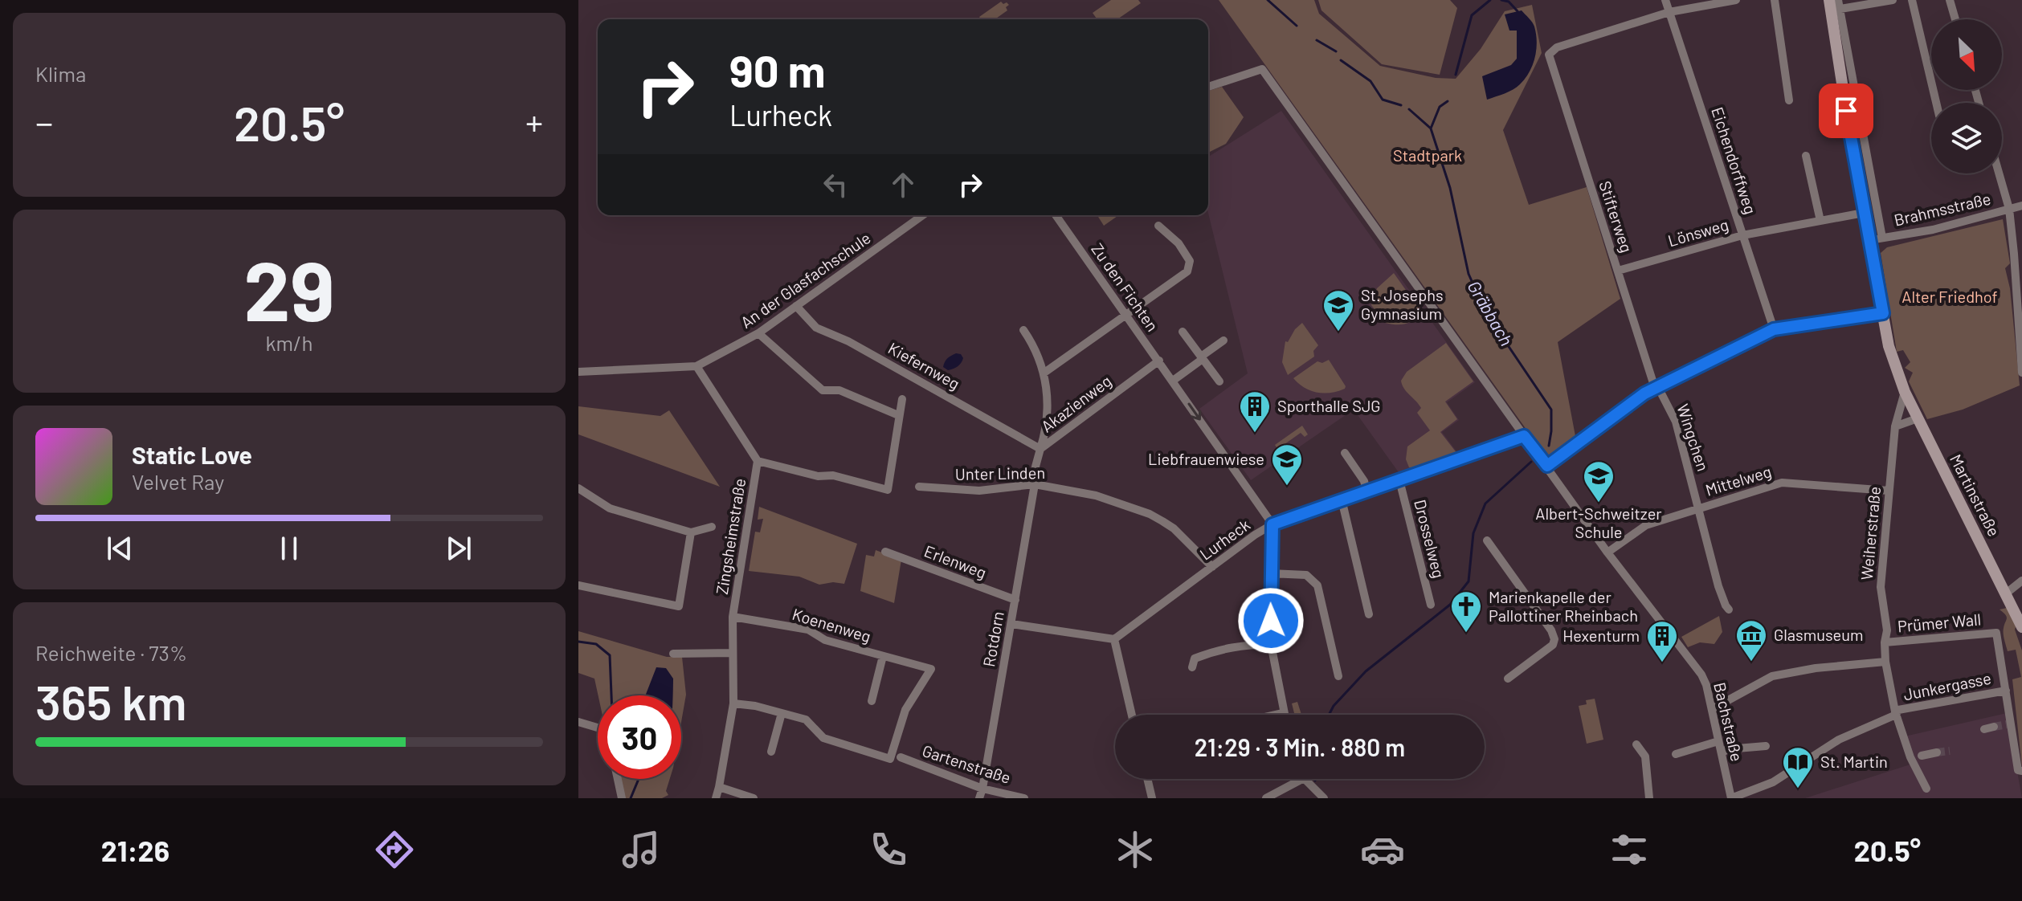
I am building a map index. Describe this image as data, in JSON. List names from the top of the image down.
{
  "streets": {
    "main road": ["Martinstraße"],
    "street": [
      "Eichendorffweg",
      "Brahmsstraße",
      "Stifterweg",
      "Lönsweg",
      "An der Glasfachschule",
      "Zu den Fichten",
      "Kiefernweg",
      "Akazienweg",
      "Wingchen",
      "Unter Linden",
      "Mittelweg",
      "Weiherstraße",
      "Zingsheimstraße",
      "Drosselweg",
      "Lurheck",
      "Erlenweg",
      "Prümer Wall",
      "Koenenweg",
      "Rotdorn",
      "Junkergasse",
      "Bachstraße",
      "Gartenstraße"
    ]
  },
  "crossings": [
    ["Eichendorffweg", "Stifterweg"],
    ["Eichendorffweg", "Lönsweg"],
    ["Brahmsstraße", "Martinstraße"],
    ["Stifterweg", "Lönsweg"],
    ["Stifterweg", "Wingchen"],
    ["Lönsweg", "Martinstraße"],
    ["An der Glasfachschule", "Kiefernweg"],
    ["An der Glasfachschule", "Zingsheimstraße"],
    ["Zu den Fichten", "Akazienweg"],
    ["Zu den Fichten", "Lurheck"],
    ["Kiefernweg", "Akazienweg"],
    ["Akazienweg", "Unter Linden"],
    ["Akazienweg", "Rotdorn"],
    ["Wingchen", "Mittelweg"],
    ["Unter Linden", "Lurheck"],
    ["Unter Linden", "Rotdorn"],
    ["Mittelweg", "Weiherstraße"],
    ["Mittelweg", "Bachstraße"],
    ["Martinstraße", "Weiherstraße"],
    ["Weiherstraße", "Prümer Wall"],
    ["Weiherstraße", "Junkergasse"],
    ["Zingsheimstraße", "Koenenweg"],
    ["Drosselweg", "Lurheck"],
    ["Erlenweg", "Rotdorn"],
    ["Prümer Wall", "Junkergasse"],
    ["Rotdorn", "Gartenstraße"],
    ["Junkergasse", "Bachstraße"]
  ],
  "one_way": ["Zu den Fichten"],
  "water": ["Gräbbach"],
  "parks": ["Stadtpark", "Alter Friedhof"],
  "places": {
    "school or university": ["St. Josephs Gymnasium", "Liebfrauenwiese", "Albert-Schweitzer Schule"],
    "building": ["Sporthalle SJG", "Hexenturm"],
    "church": ["Marienkapelle der Pallottiner Rheinbach"],
    "museum": ["Glasmuseum"],
    "library": ["St. Martin"]
  },
  "north": "bottom right",
  "page": {
    "tile": [
      "Klima",
      ["29", "km/h"],
      ["Reichweite · 73%", "365 km"]
    ],
    "turn": ["90 m", "Lurheck"],
    "heat": ["−", "20.5°", "+"],
    "song": ["Static Love", "Velvet Ray"],
    "limit": "30",
    "trip": "21:29 · 3 Min. · 880 m",
    "tabs": ["21:26", "20.5°"]
  }
}
